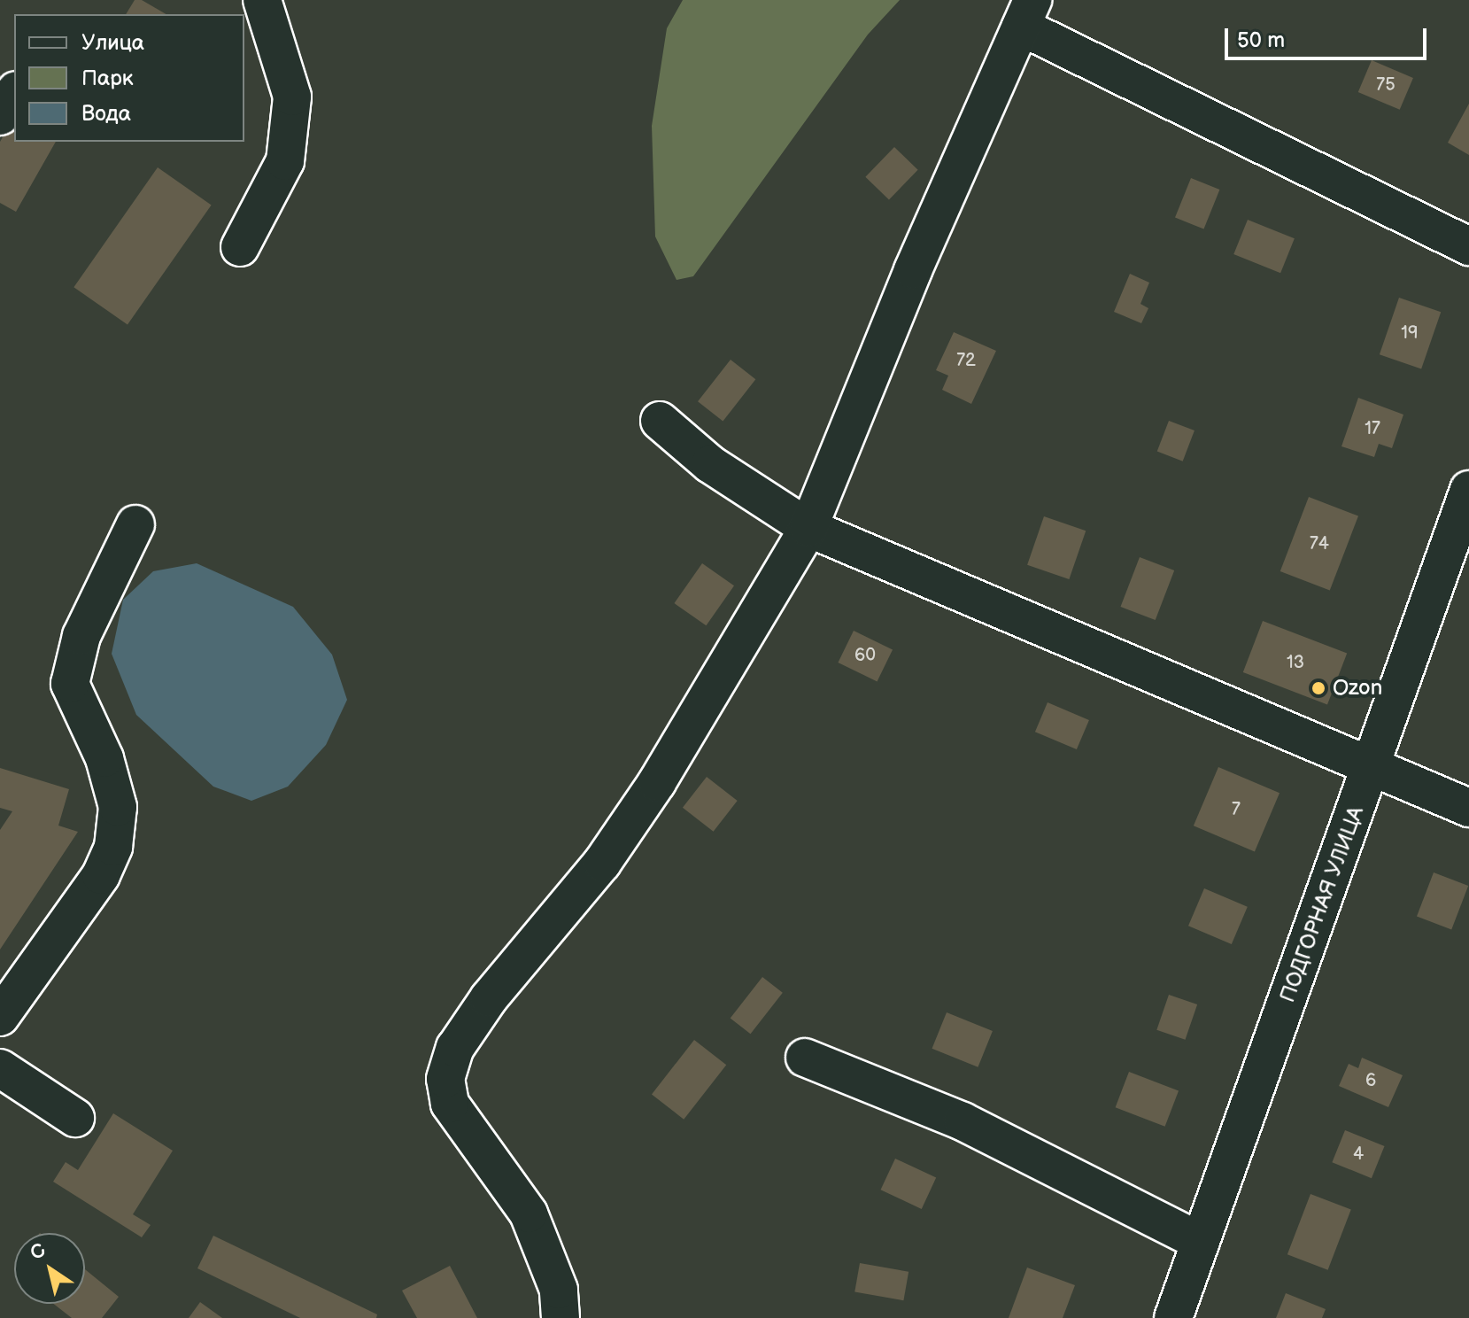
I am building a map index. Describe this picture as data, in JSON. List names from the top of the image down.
{
  "streets": {
    "street": ["ПОДГОРНАЯ УЛИЦА"]
  },
  "places": ["Ozon"],
  "house_numbers": [
    "75",
    "19",
    "72",
    "17",
    "74",
    "60",
    "13",
    "7",
    "6",
    "4"
  ],
  "legend": ["Улица", "Парк", "Вода"],
  "scale_bar": "50 m",
  "north": "top left"
}
